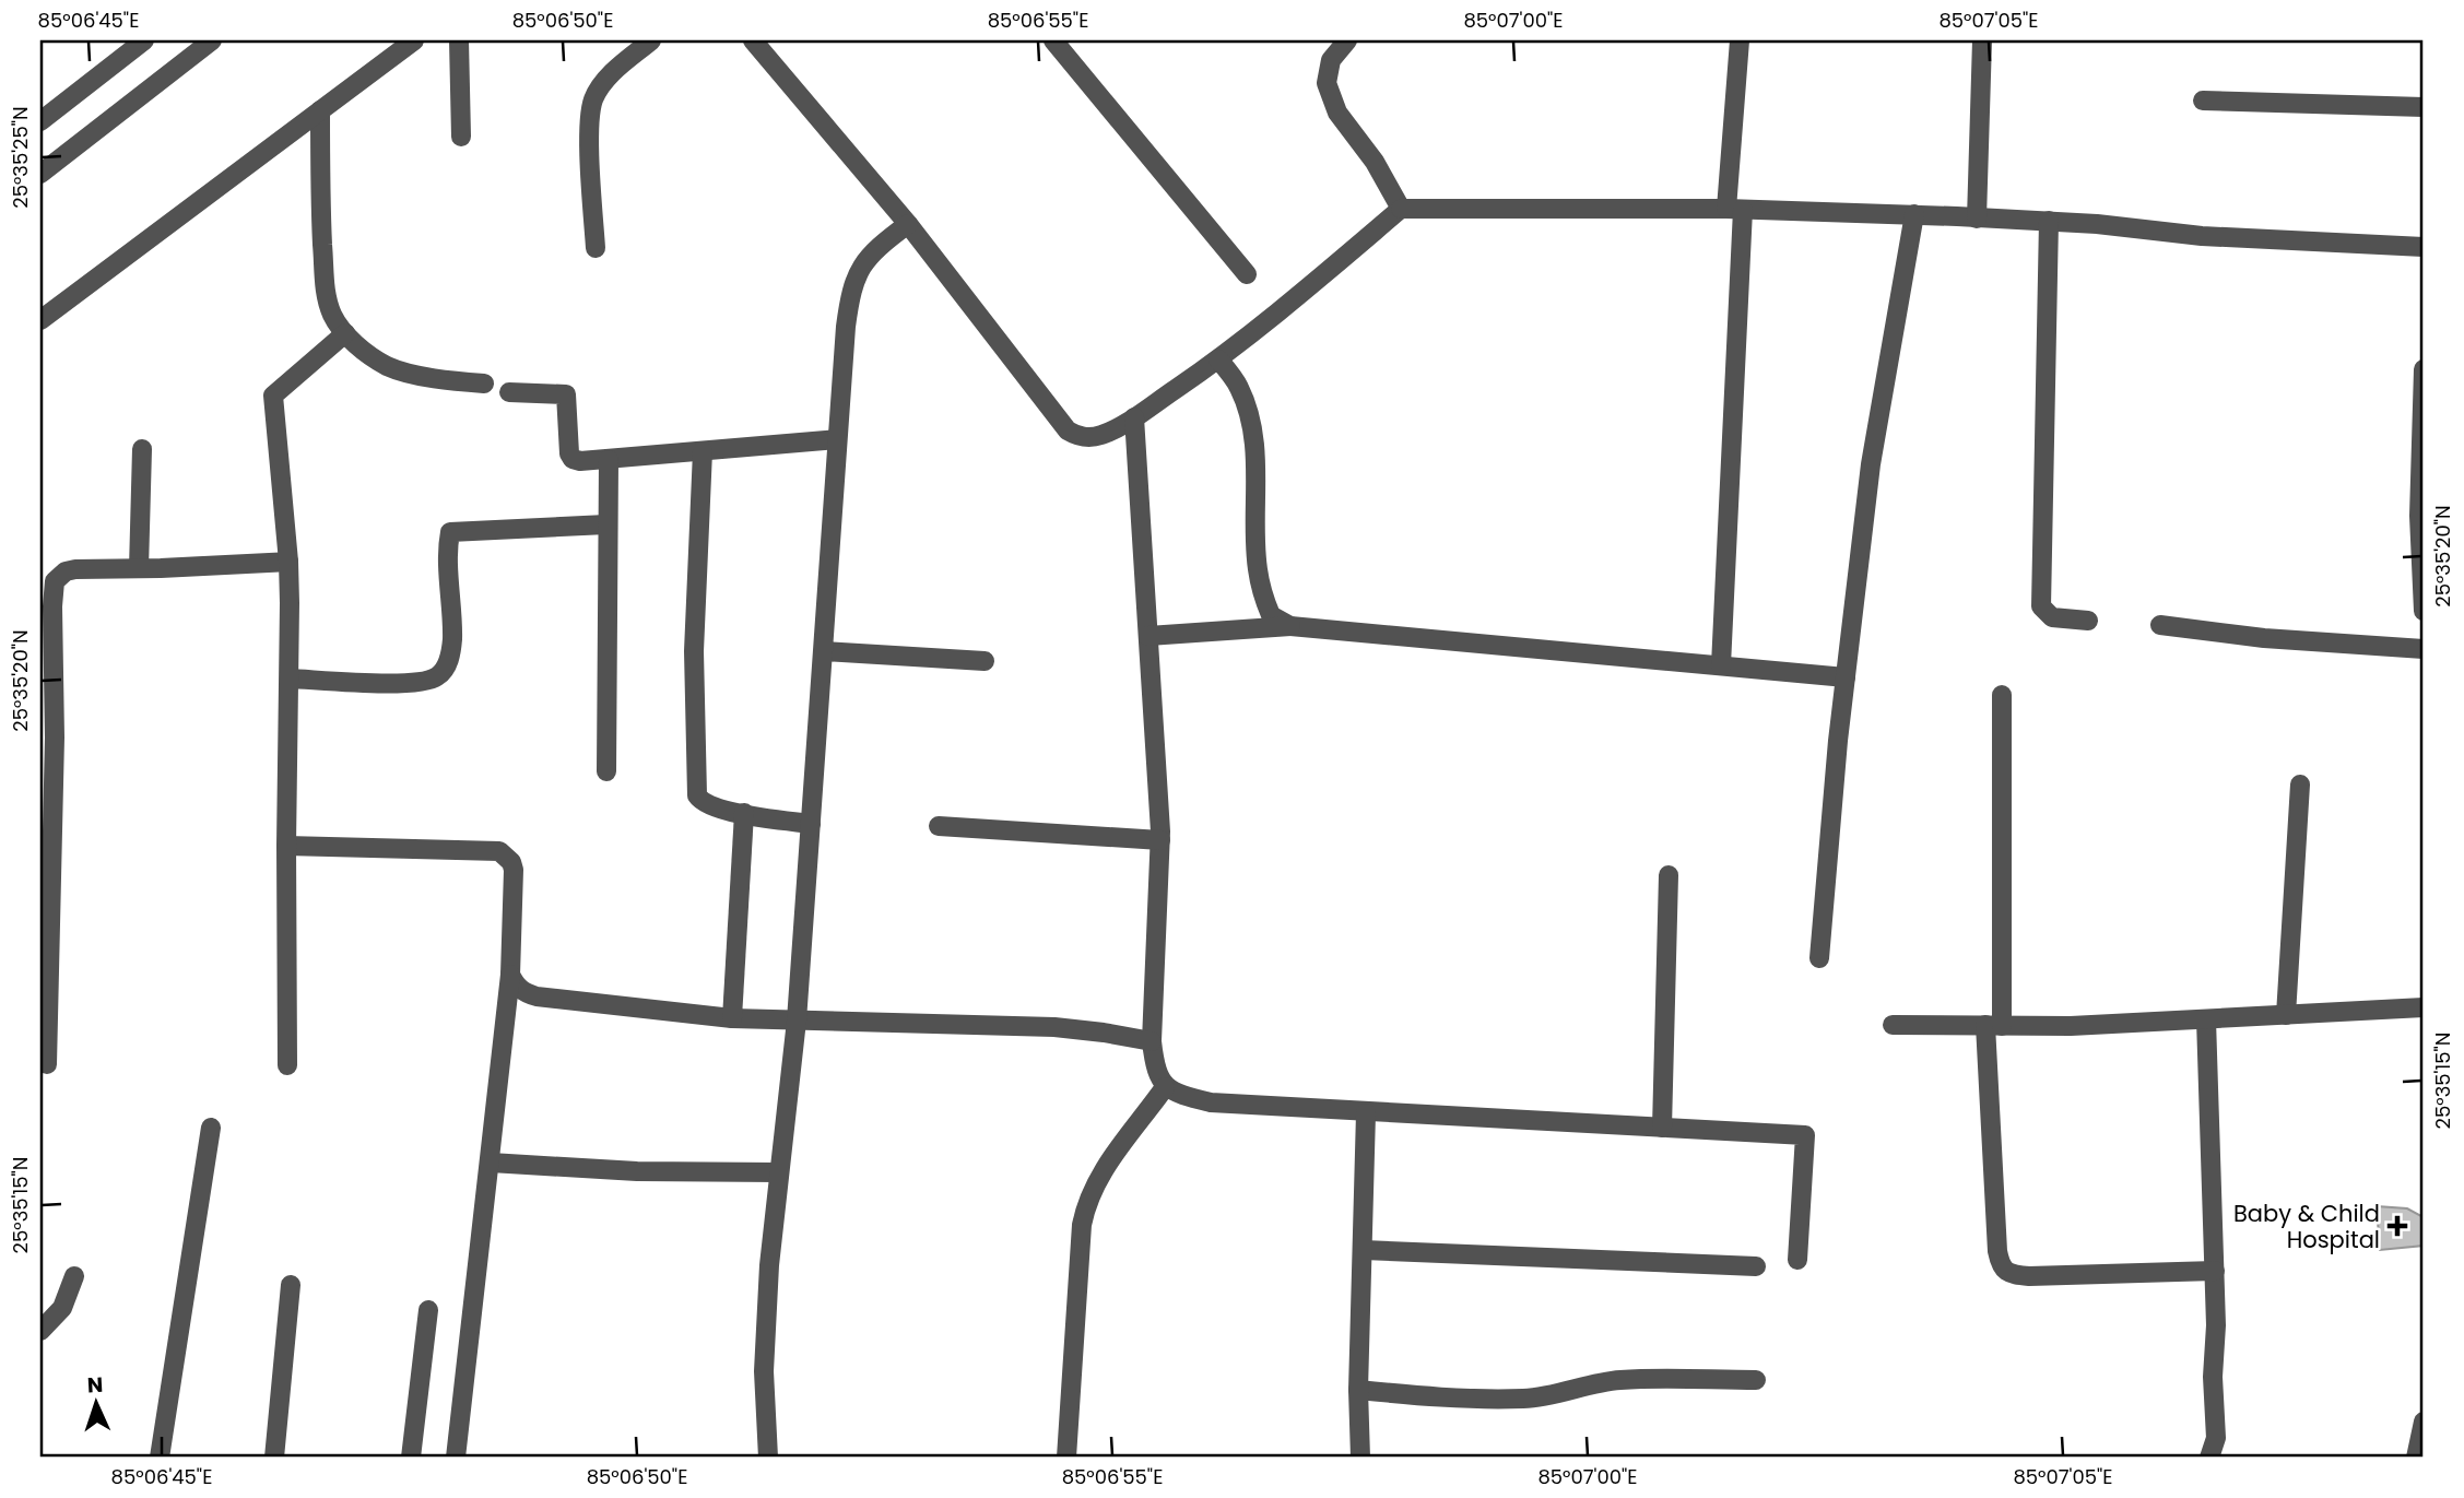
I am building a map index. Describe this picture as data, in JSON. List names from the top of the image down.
{
  "places": {
    "health": ["Baby & Child Hospital"]
  },
  "north": "top",
  "coordinates": [
    "85°06'45\"E",
    "85°06'50\"E",
    "85°06'55\"E",
    "85°07'00\"E",
    "85°07'05\"E",
    "25°35'25\"N",
    "25°35'20\"N",
    "25°35'15\"N"
  ]
}
